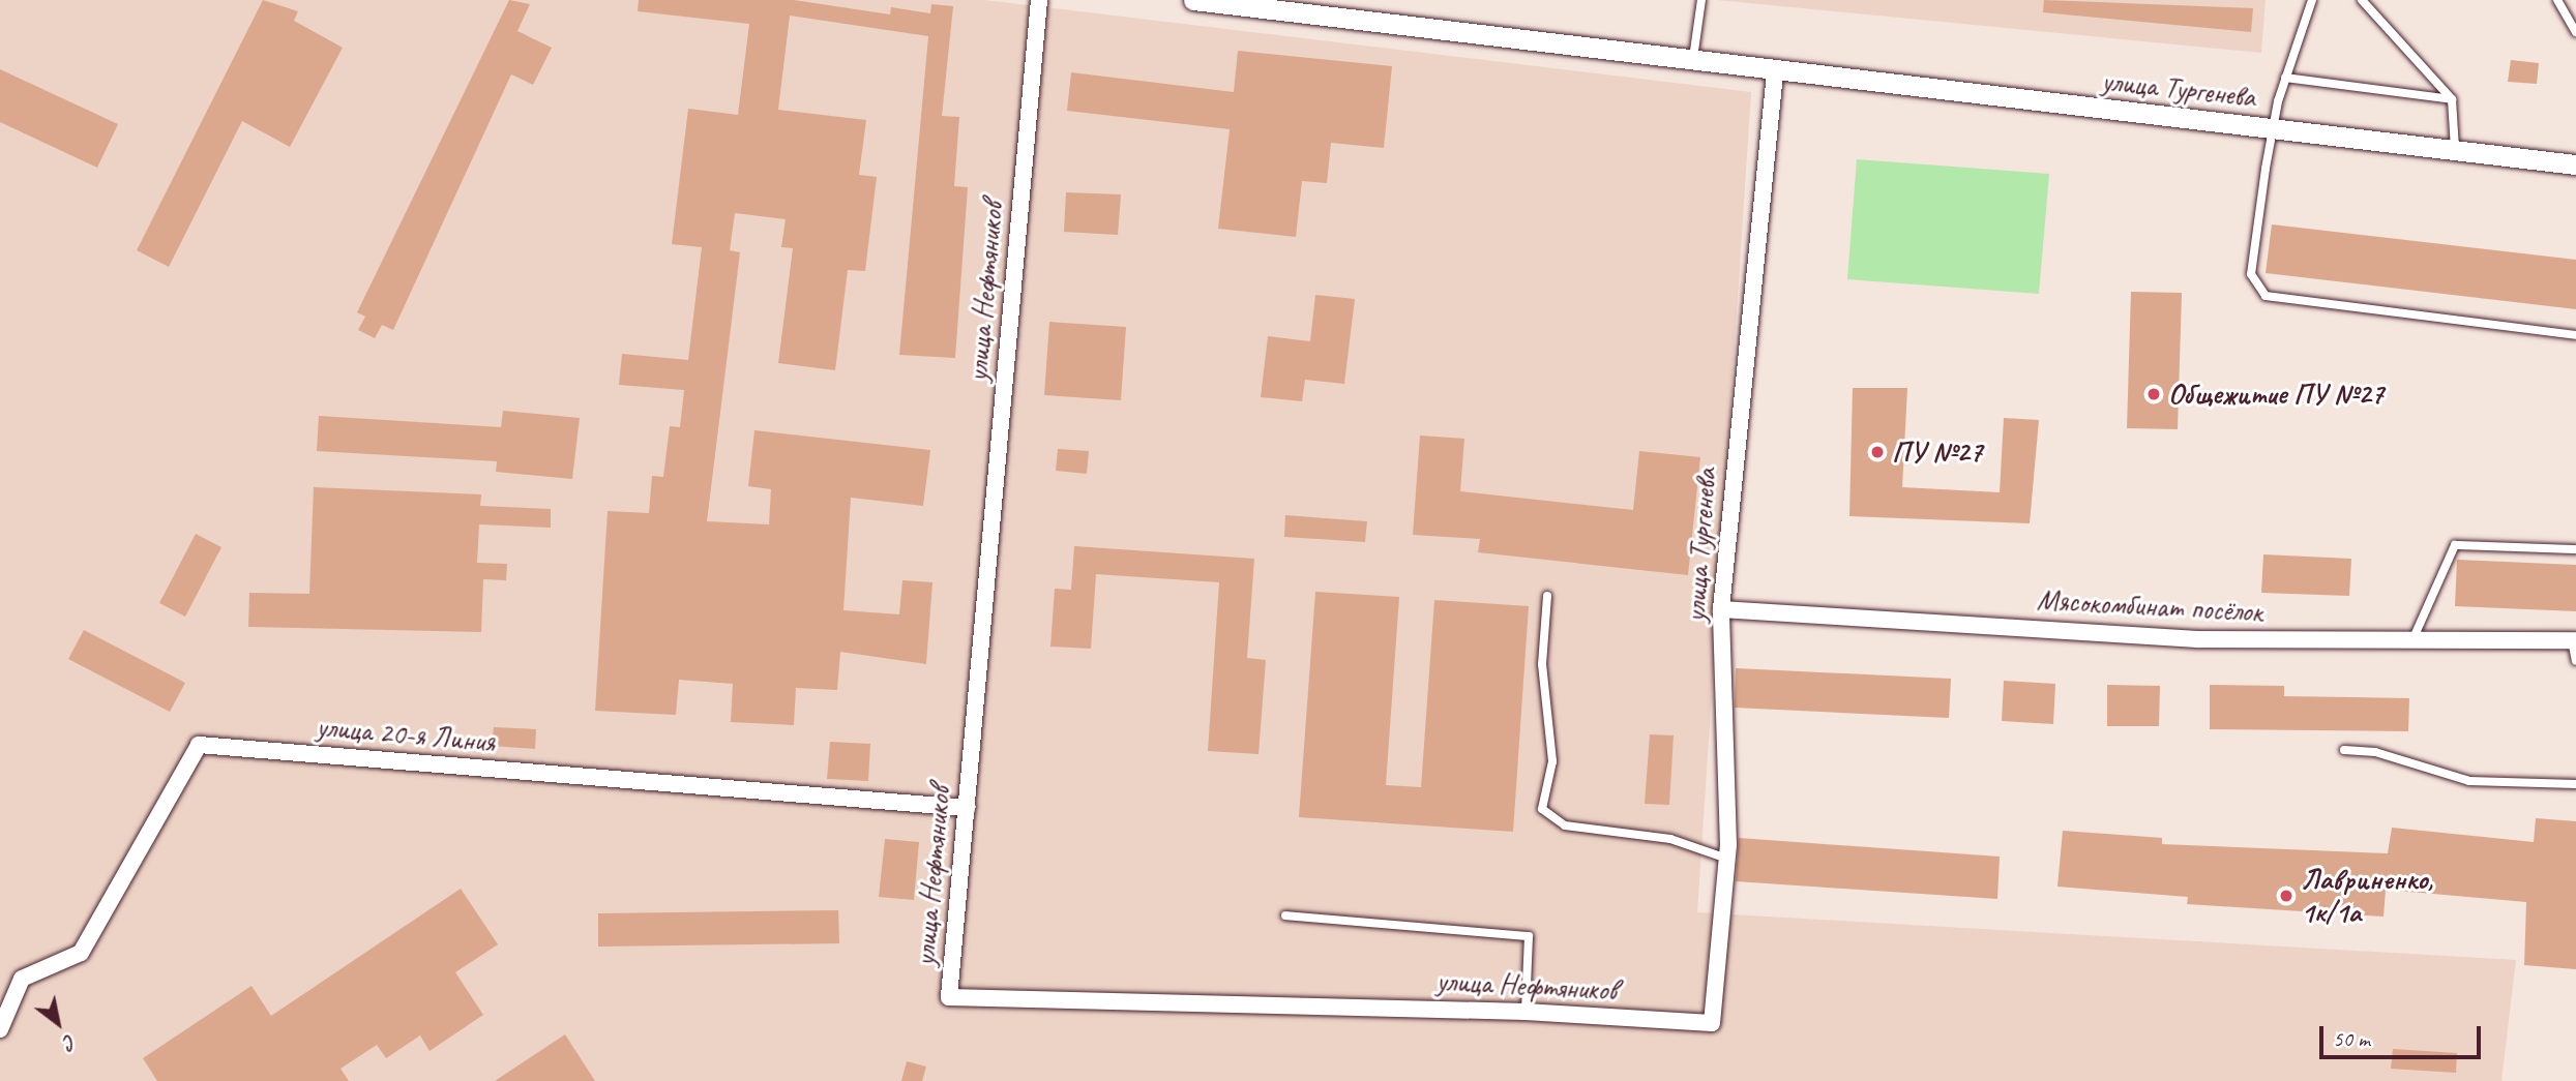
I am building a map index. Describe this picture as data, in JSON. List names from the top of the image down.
{
  "streets": {
    "street": [
      "улица Тургенева",
      "улица Нефтяников",
      "Мясокомбинат посёлок",
      "улица 20-я Линия"
    ]
  },
  "crossings": [
    ["улица Тургенева", "улица Нефтяников"],
    ["улица Тургенева", "Мясокомбинат посёлок"],
    ["улица Нефтяников", "улица 20-я Линия"]
  ],
  "places": ["Общежитие ПУ №27", "ПУ №27", "Лавриненко, 1к/1а"],
  "scale_bar": "50 m",
  "north": "bottom right"
}
